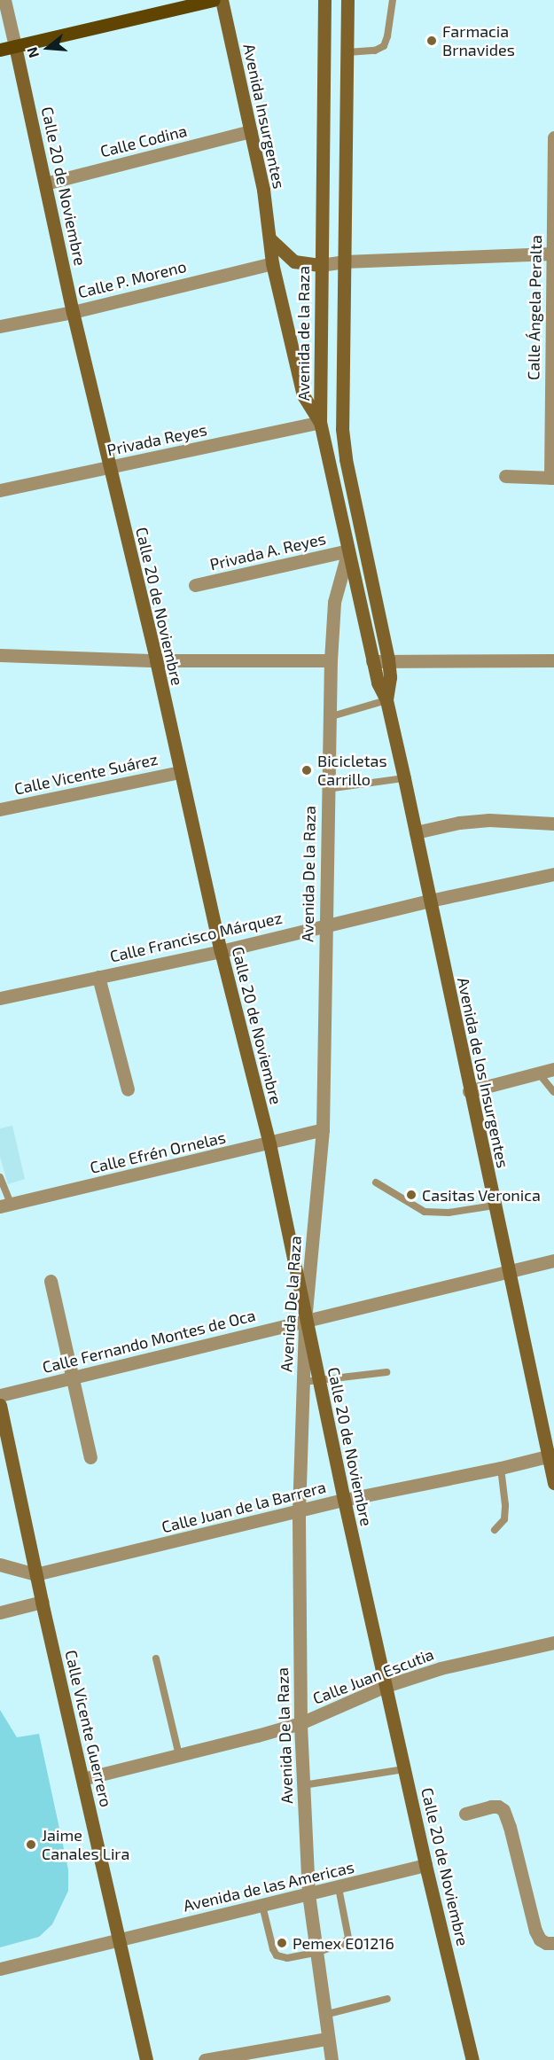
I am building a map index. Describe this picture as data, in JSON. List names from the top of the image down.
{
  "streets": {
    "main road": [
      "Avenida Insurgentes",
      "Calle 20 de Noviembre",
      "Avenida de la Raza",
      "Avenida de los Insurgentes",
      "Calle Vicente Guerrero"
    ],
    "street": [
      "Calle Codina",
      "Calle P. Moreno",
      "Calle Ángela Peralta",
      "Privada Reyes",
      "Privada A. Reyes",
      "Calle Vicente Suárez",
      "Avenida De la Raza",
      "Calle Francisco Márquez",
      "Calle Efrén Ornelas",
      "Calle Fernando Montes de Oca",
      "Calle Juan de la Barrera",
      "Calle Juan Escutia",
      "Avenida de las Americas"
    ]
  },
  "crossings": [
    ["Avenida Insurgentes", "Calle Codina"],
    ["Avenida Insurgentes", "Calle P. Moreno"],
    ["Avenida Insurgentes", "Avenida de la Raza"],
    ["Avenida Insurgentes", "Privada Reyes"],
    ["Calle Codina", "Calle 20 de Noviembre"],
    ["Calle 20 de Noviembre", "Calle P. Moreno"],
    ["Calle 20 de Noviembre", "Privada Reyes"],
    ["Calle 20 de Noviembre", "Calle Vicente Suárez"],
    ["Calle 20 de Noviembre", "Avenida De la Raza"],
    ["Calle 20 de Noviembre", "Calle Francisco Márquez"],
    ["Calle 20 de Noviembre", "Calle Efrén Ornelas"],
    ["Calle 20 de Noviembre", "Calle Fernando Montes de Oca"],
    ["Calle 20 de Noviembre", "Calle Juan de la Barrera"],
    ["Calle 20 de Noviembre", "Calle Juan Escutia"],
    ["Calle 20 de Noviembre", "Avenida de las Americas"],
    ["Avenida de la Raza", "Privada Reyes"],
    ["Avenida de la Raza", "Privada A. Reyes"],
    ["Avenida de la Raza", "Avenida De la Raza"],
    ["Avenida de la Raza", "Avenida de los Insurgentes"],
    ["Privada A. Reyes", "Avenida De la Raza"],
    ["Avenida De la Raza", "Calle Francisco Márquez"],
    ["Avenida De la Raza", "Calle Efrén Ornelas"],
    ["Avenida De la Raza", "Calle Fernando Montes de Oca"],
    ["Avenida De la Raza", "Calle Juan de la Barrera"],
    ["Avenida De la Raza", "Calle Juan Escutia"],
    ["Avenida De la Raza", "Avenida de las Americas"],
    ["Calle Francisco Márquez", "Avenida de los Insurgentes"],
    ["Avenida de los Insurgentes", "Calle Fernando Montes de Oca"],
    ["Avenida de los Insurgentes", "Calle Juan de la Barrera"],
    ["Calle Juan de la Barrera", "Calle Vicente Guerrero"],
    ["Calle Juan Escutia", "Calle Vicente Guerrero"],
    ["Calle Vicente Guerrero", "Avenida de las Americas"]
  ],
  "places": [
    "Farmacia Brnavides",
    "Bicicletas Carrillo",
    "Casitas Veronica",
    "Jaime Canales Lira",
    "Pemex E01216"
  ],
  "north": "left"
}
